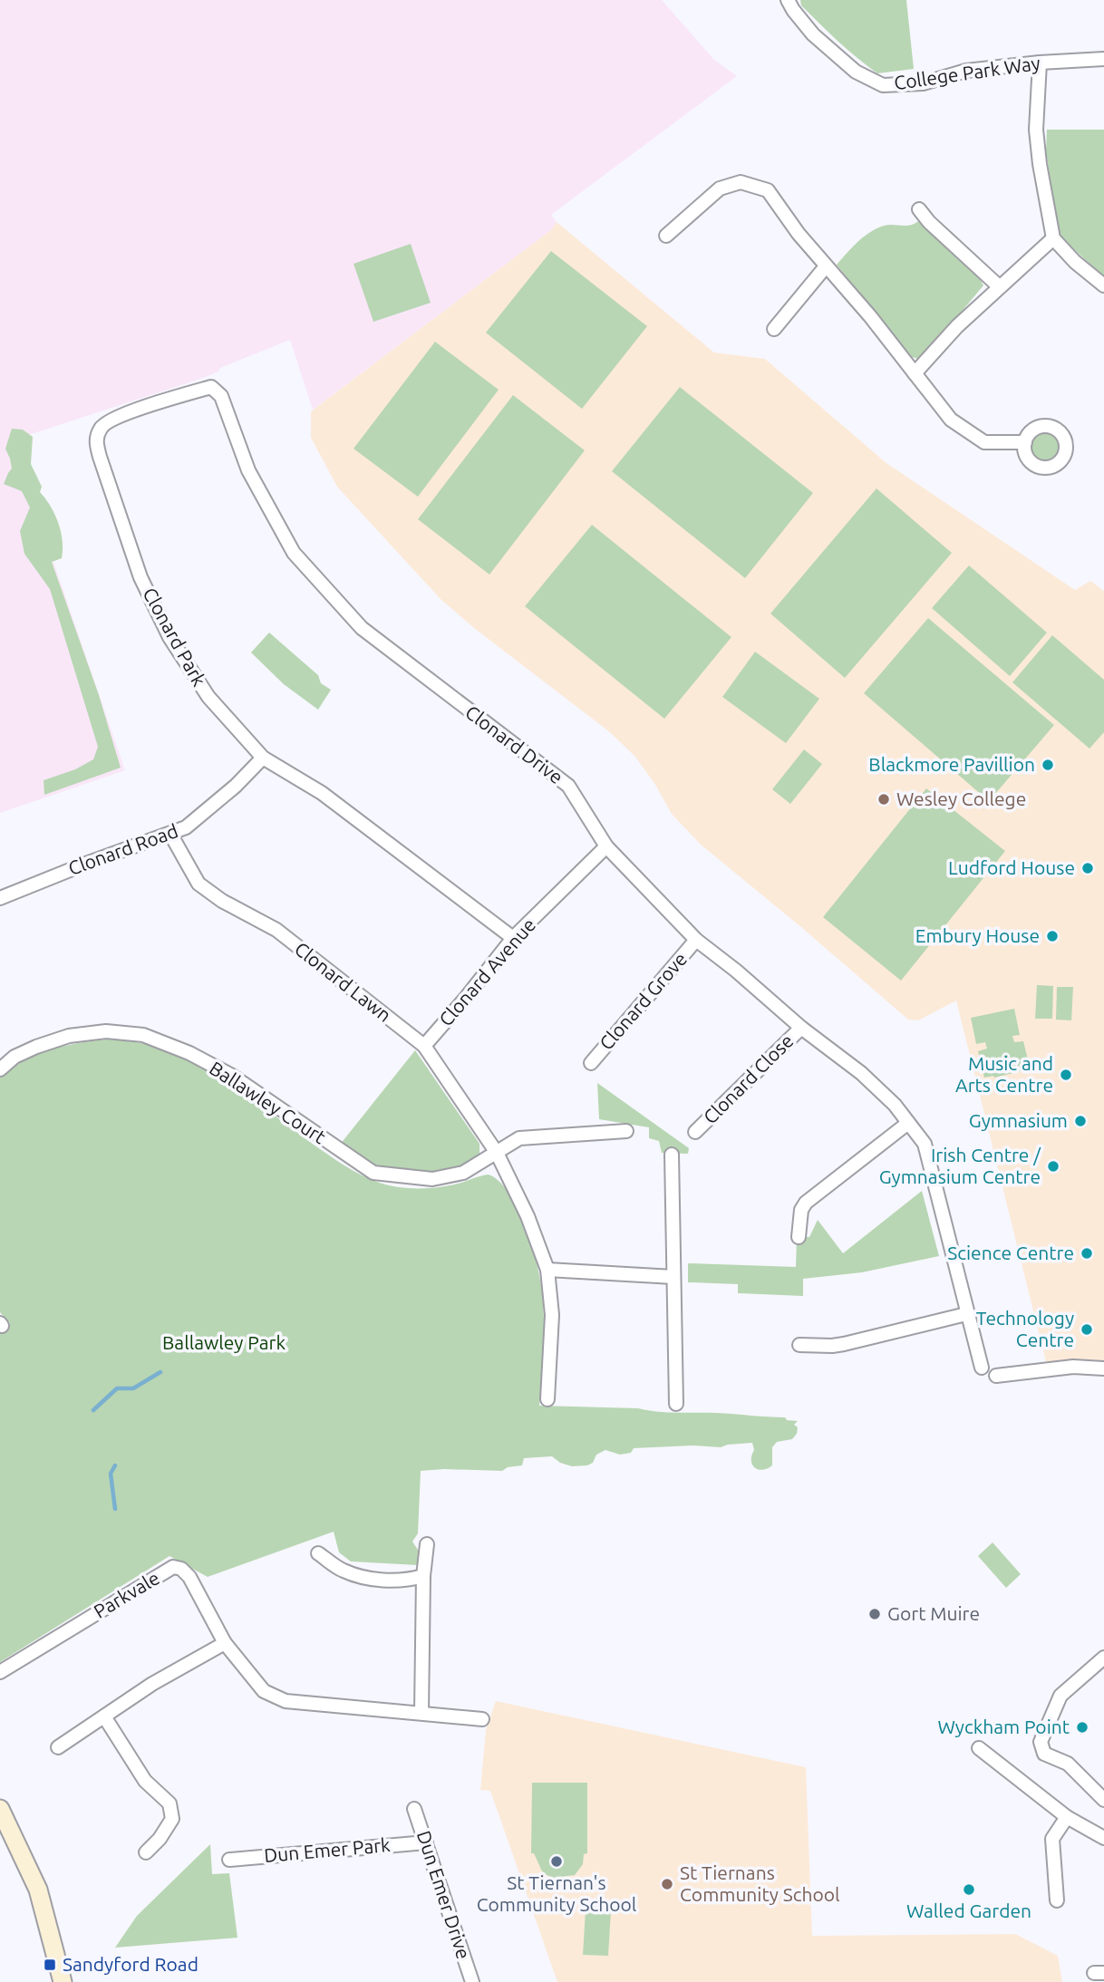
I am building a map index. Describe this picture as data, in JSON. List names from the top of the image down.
{
  "streets": {
    "street": [
      "College Park Way",
      "Clonard Park",
      "Clonard Drive",
      "Clonard Road",
      "Clonard Avenue",
      "Clonard Lawn",
      "Clonard Grove",
      "Clonard Close",
      "Ballawley Court",
      "Parkvale",
      "Dun Emer Park",
      "Dun Emer Drive"
    ]
  },
  "crossings": [
    ["Clonard Park", "Clonard Drive"],
    ["Clonard Park", "Clonard Road"],
    ["Clonard Park", "Clonard Avenue"],
    ["Clonard Drive", "Clonard Avenue"],
    ["Clonard Drive", "Clonard Grove"],
    ["Clonard Drive", "Clonard Close"],
    ["Clonard Road", "Clonard Lawn"],
    ["Clonard Avenue", "Clonard Lawn"],
    ["Clonard Lawn", "Ballawley Court"],
    ["Dun Emer Park", "Dun Emer Drive"]
  ],
  "parks": ["Ballawley Park"],
  "places": {
    "other": [
      "Blackmore Pavillion",
      "Wesley College",
      "Ludford House",
      "Embury House",
      "Music and Arts Centre",
      "Gymnasium",
      "Irish Centre / Gymnasium Centre",
      "Science Centre",
      "Technology Centre",
      "Gort Muire",
      "Wyckham Point",
      "St Tiernan's Community School",
      "St Tiernans Community School",
      "Walled Garden"
    ],
    "transit": ["Sandyford Road"]
  }
}
